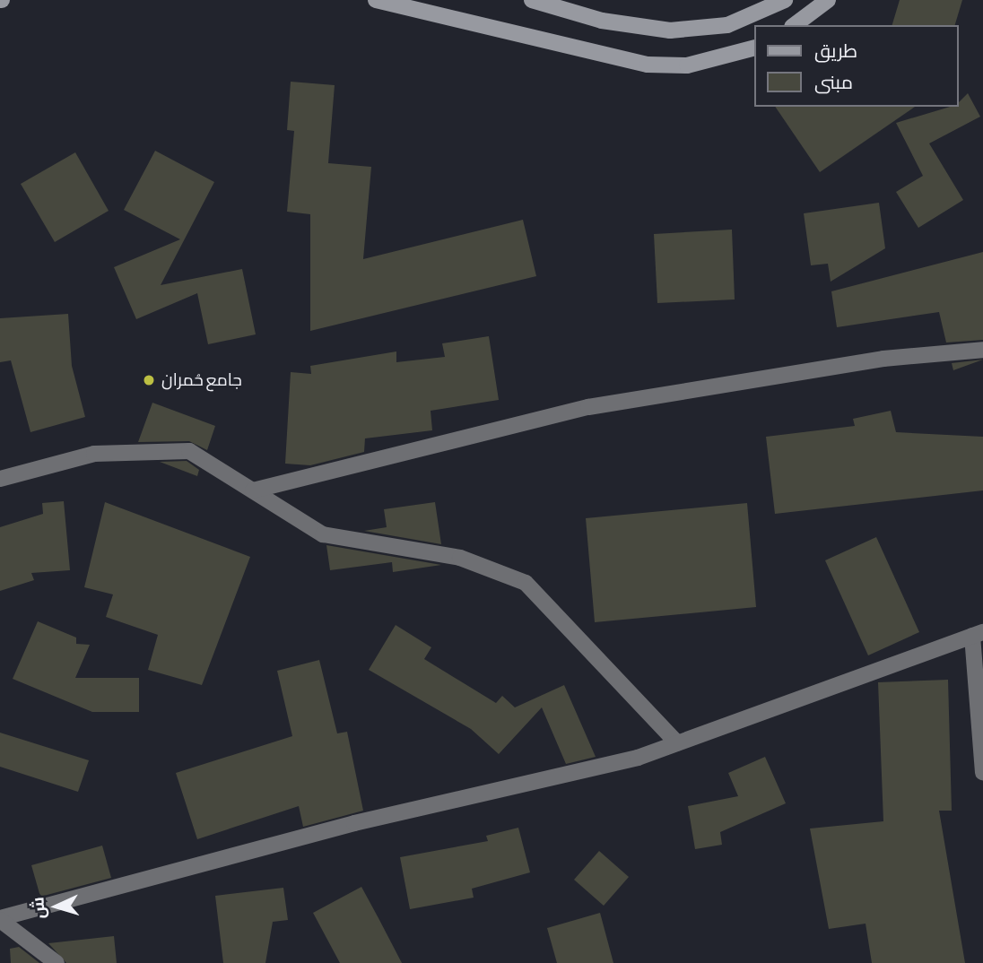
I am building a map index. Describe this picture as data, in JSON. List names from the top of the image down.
{
  "places": ["جامع حُمران"],
  "legend": ["طريق", "مبنى"],
  "north": "left"
}
